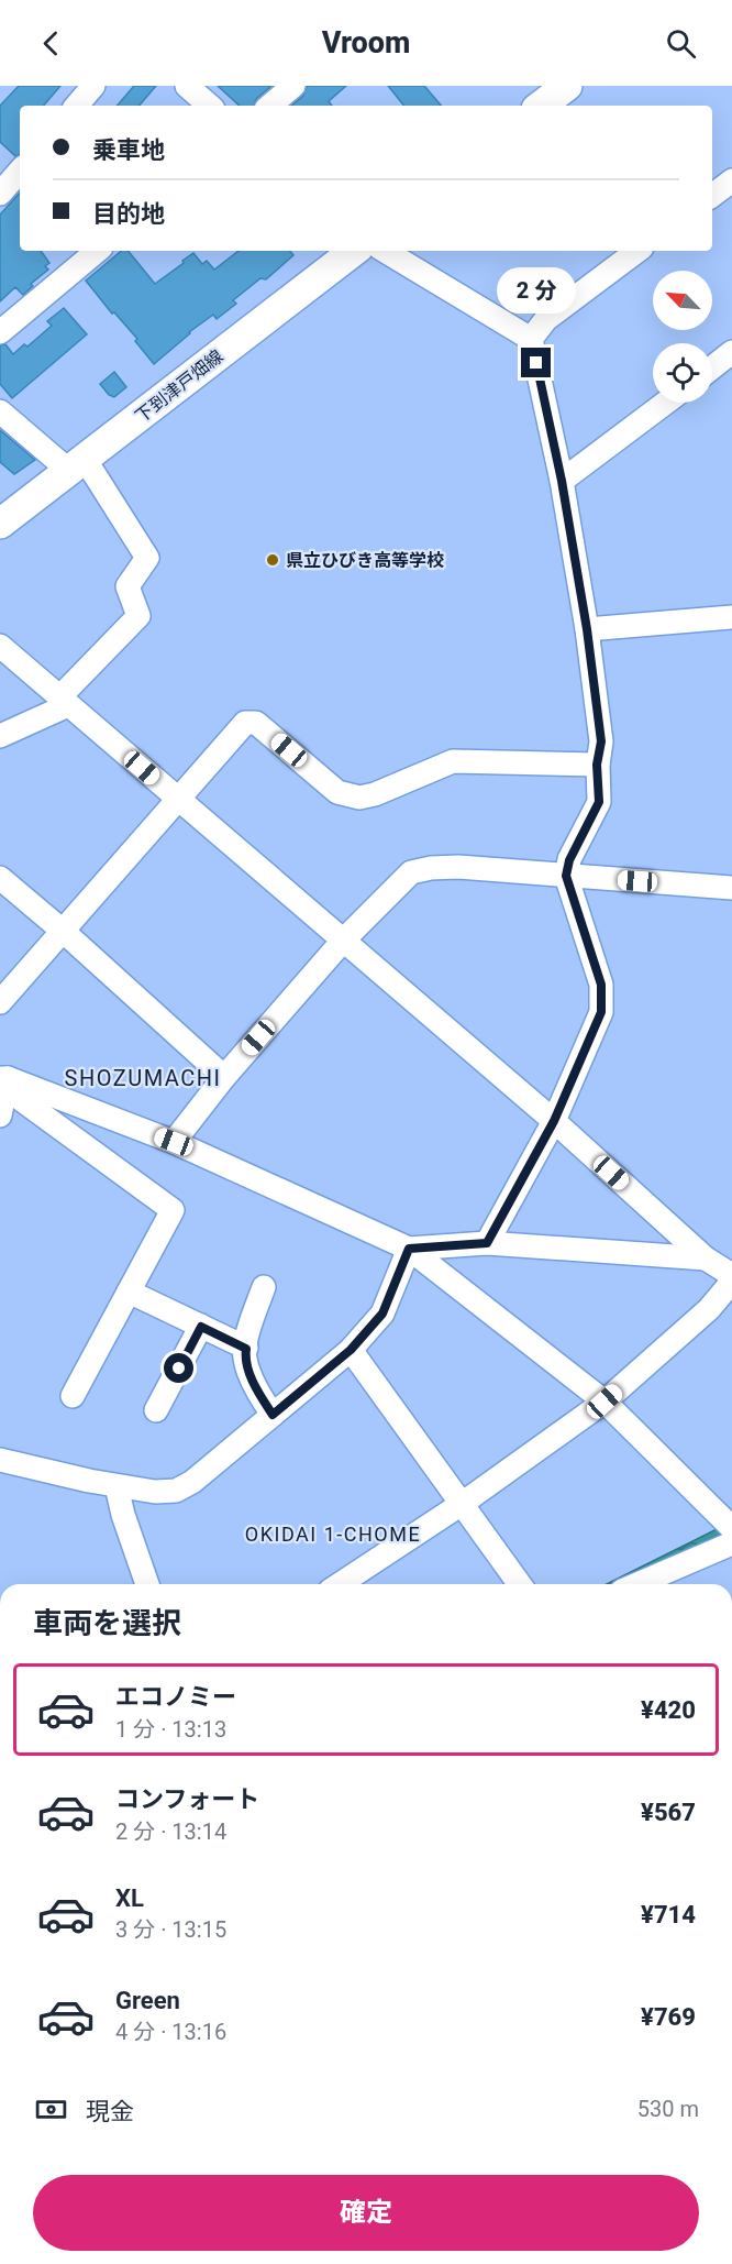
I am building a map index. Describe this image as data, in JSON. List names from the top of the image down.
{
  "streets": {
    "main road": ["下到津戸畑線"]
  },
  "districts": ["SHOZUMACHI", "OKIDAI 1-CHOME"],
  "places": ["県立ひびき高等学校"],
  "north": "top left",
  "page": {
    "header": "Vroom",
    "banner": ["乗車地", "目的地"],
    "bubble": "2 分",
    "heading": "車両を選択",
    "list": [
      {
        "name": "エコノミー",
        "note": "1 分 · 13:13",
        "value": "¥420"
      },
      {
        "name": "コンフォート",
        "note": "2 分 · 13:14",
        "value": "¥567"
      },
      {
        "name": "XL",
        "note": "3 分 · 13:15",
        "value": "¥714"
      },
      {
        "name": "Green",
        "note": "4 分 · 13:16",
        "value": "¥769"
      }
    ],
    "pay": ["現金", "530 m"],
    "buttons": "確定"
  }
}
